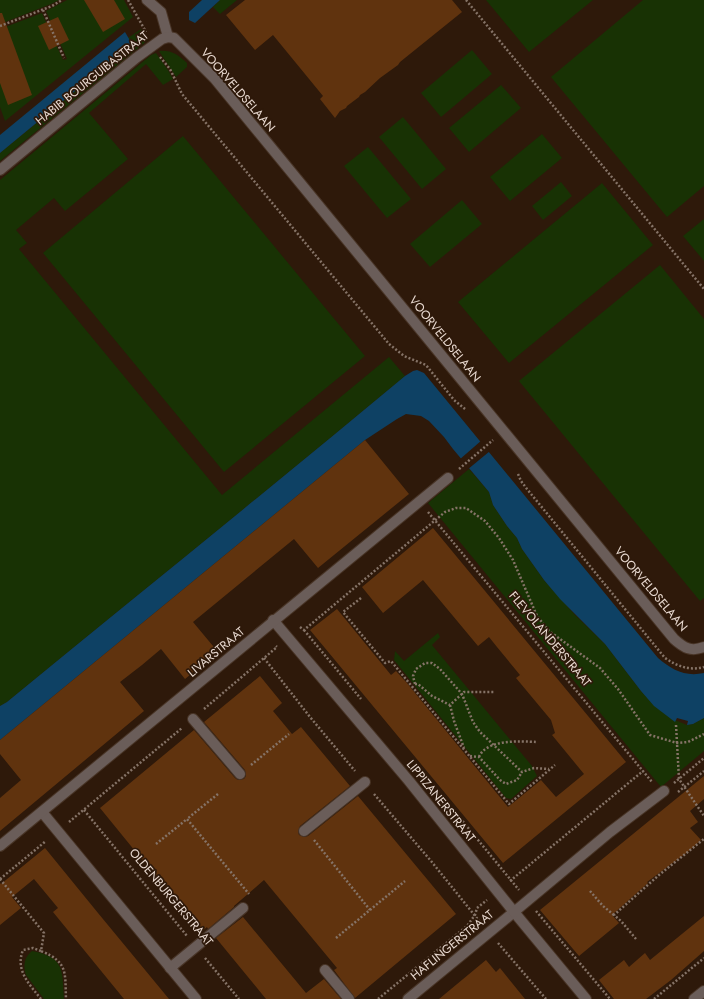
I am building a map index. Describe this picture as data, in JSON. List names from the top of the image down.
{
  "streets": {
    "street": [
      "HABIB BOURGUIBASTRAAT",
      "VOORVELDSELAAN",
      "LIVARSTRAAT",
      "LIPPIZANERSTRAAT",
      "HAFLINGERSTRAAT"
    ],
    "path": ["FLEVOLANDERSTRAAT", "OLDENBURGERSTRAAT"]
  },
  "crossings": [
    ["HABIB BOURGUIBASTRAAT", "VOORVELDSELAAN"],
    ["FLEVOLANDERSTRAAT", "LIVARSTRAAT"],
    ["LIVARSTRAAT", "LIPPIZANERSTRAAT"],
    ["LIPPIZANERSTRAAT", "HAFLINGERSTRAAT"]
  ]
}
